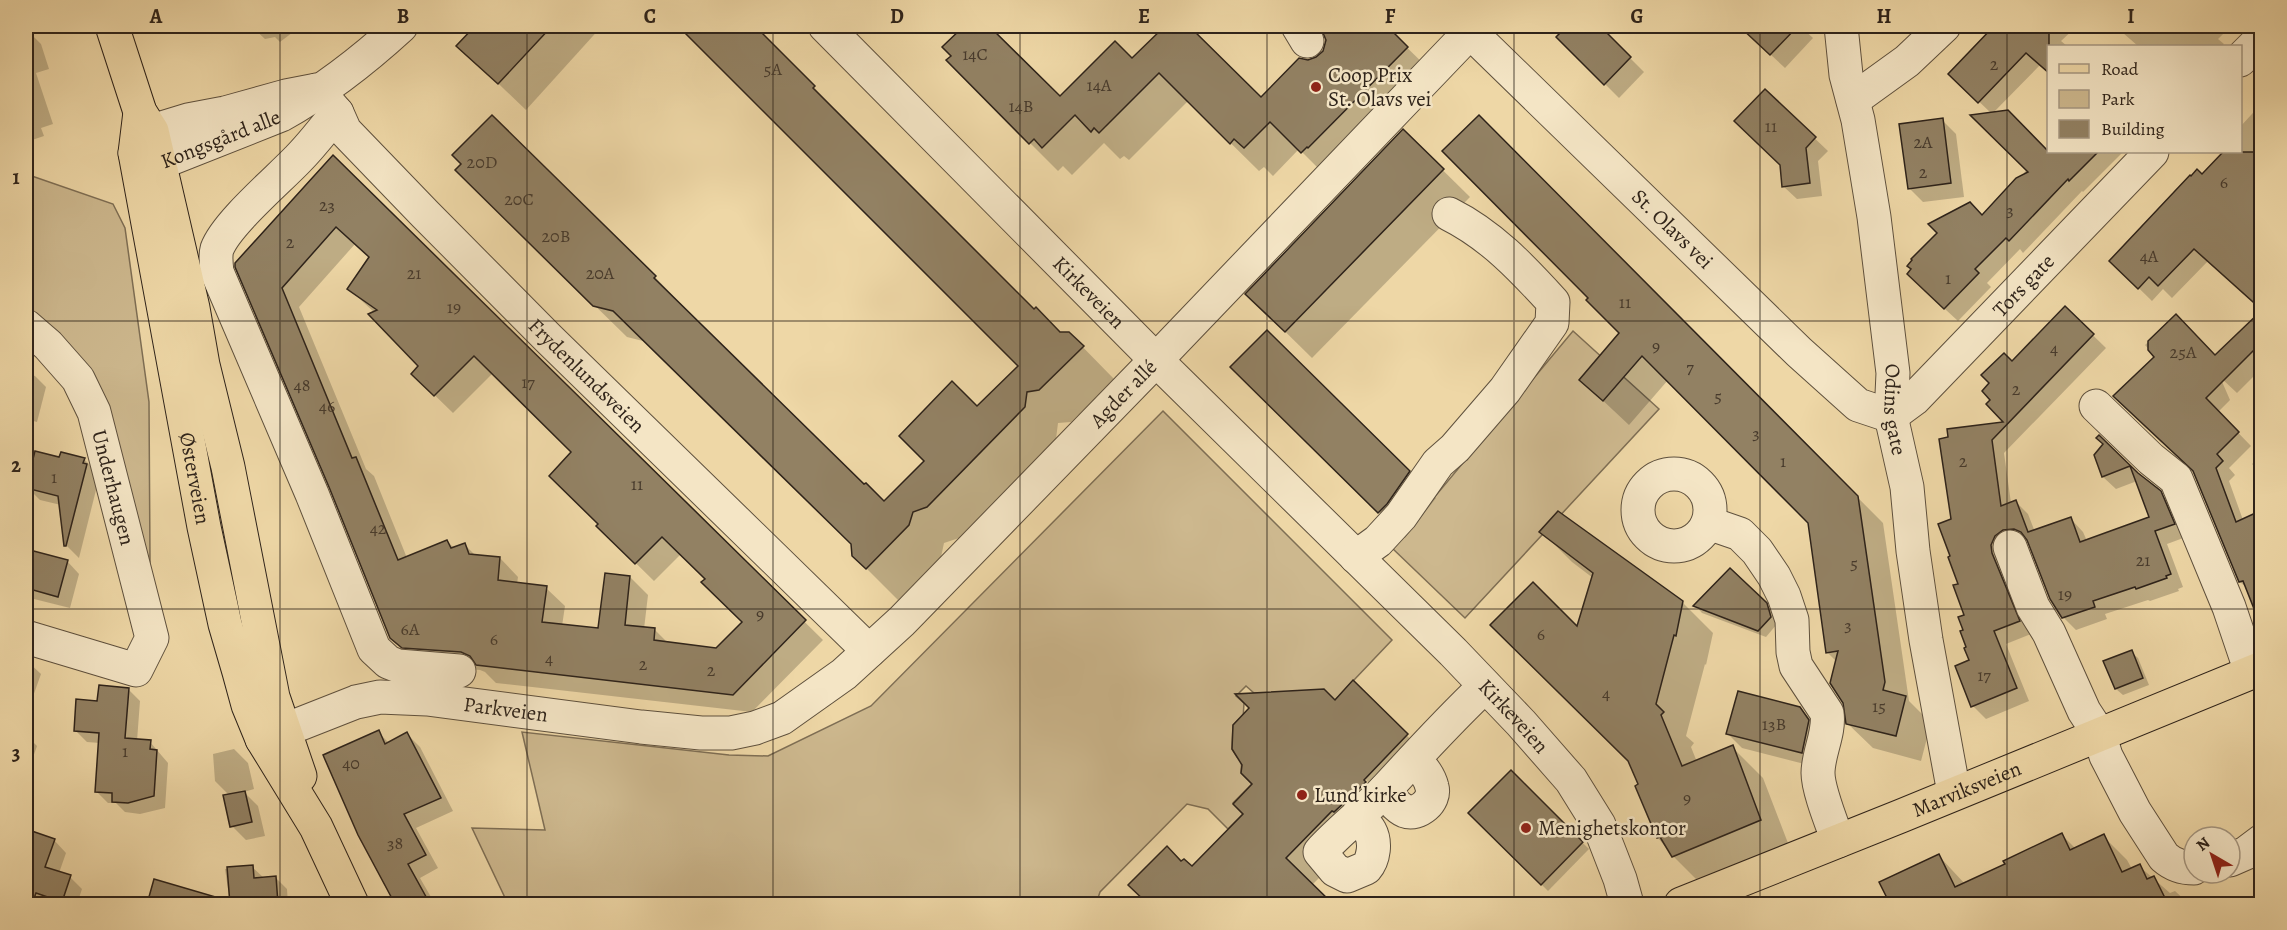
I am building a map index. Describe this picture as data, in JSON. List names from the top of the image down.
{
  "streets": {
    "main road": ["Østerveien", "Marviksveien"],
    "street": [
      "Kongsgård alle",
      "St. Olavs vei",
      "Tors gate",
      "Kirkeveien",
      "Frydenlundsveien",
      "Agder allé",
      "Odins gate",
      "Underhaugen",
      "Parkveien"
    ]
  },
  "crossings": [
    ["Kongsgård alle", "Frydenlundsveien"],
    ["Kongsgård alle", "Østerveien"],
    ["St. Olavs vei", "Tors gate"],
    ["St. Olavs vei", "Agder allé"],
    ["St. Olavs vei", "Odins gate"],
    ["Tors gate", "Odins gate"],
    ["Kirkeveien", "Agder allé"],
    ["Frydenlundsveien", "Agder allé"],
    ["Agder allé", "Parkveien"],
    ["Odins gate", "Marviksveien"],
    ["Østerveien", "Parkveien"]
  ],
  "places": ["Coop Prix St. Olavs vei", "Lund kirke", "Menighetskontor"],
  "house_numbers": [
    "14C",
    "2",
    "5A",
    "14A",
    "14B",
    "11",
    "2A",
    "20D",
    "2",
    "6",
    "20C",
    "23",
    "3",
    "20B",
    "2",
    "4A",
    "21",
    "20A",
    "1",
    "11",
    "19",
    "9",
    "4",
    "25A",
    "7",
    "17",
    "48",
    "2",
    "5",
    "46",
    "3",
    "1",
    "2",
    "1",
    "11",
    "42",
    "21",
    "5",
    "19",
    "9",
    "3",
    "6A",
    "6",
    "6",
    "4",
    "2",
    "2",
    "17",
    "4",
    "15",
    "13B",
    "1",
    "40",
    "9",
    "38"
  ],
  "legend": ["Road", "Park", "Building"],
  "north": "top left",
  "grid": {
    "columns": [
      "A",
      "B",
      "C",
      "D",
      "E",
      "F",
      "G",
      "H",
      "I"
    ],
    "rows": ["1", "2", "3"]
  }
}
